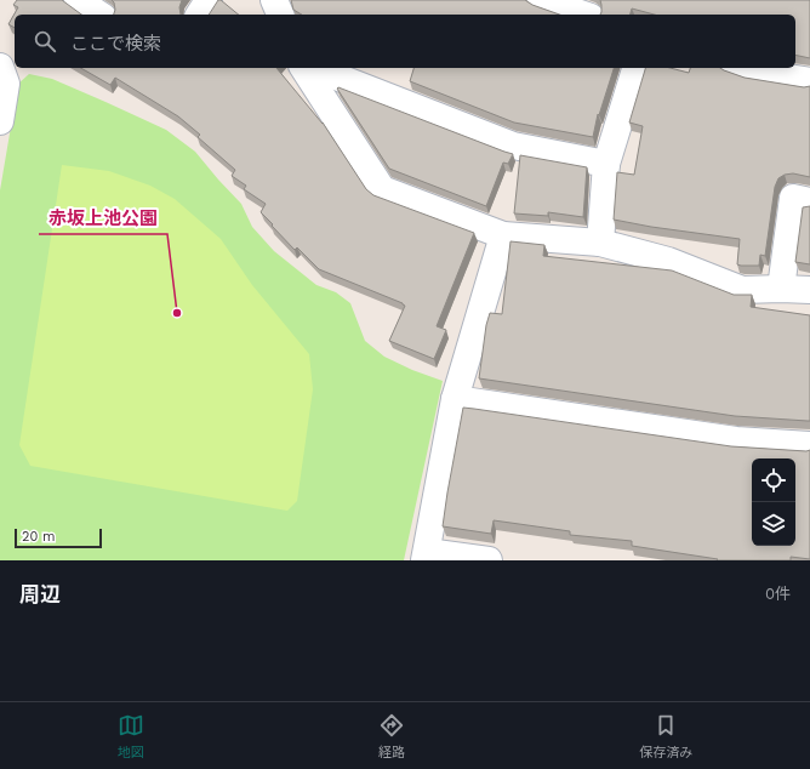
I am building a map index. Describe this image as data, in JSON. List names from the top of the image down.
{
  "places": ["赤坂上池公園"],
  "scale_bar": "20 m",
  "page": {
    "search": "ここで検索",
    "scale": "20 m",
    "heading": ["周辺", "0件"],
    "nav": ["地図", "経路", "保存済み"]
  }
}
